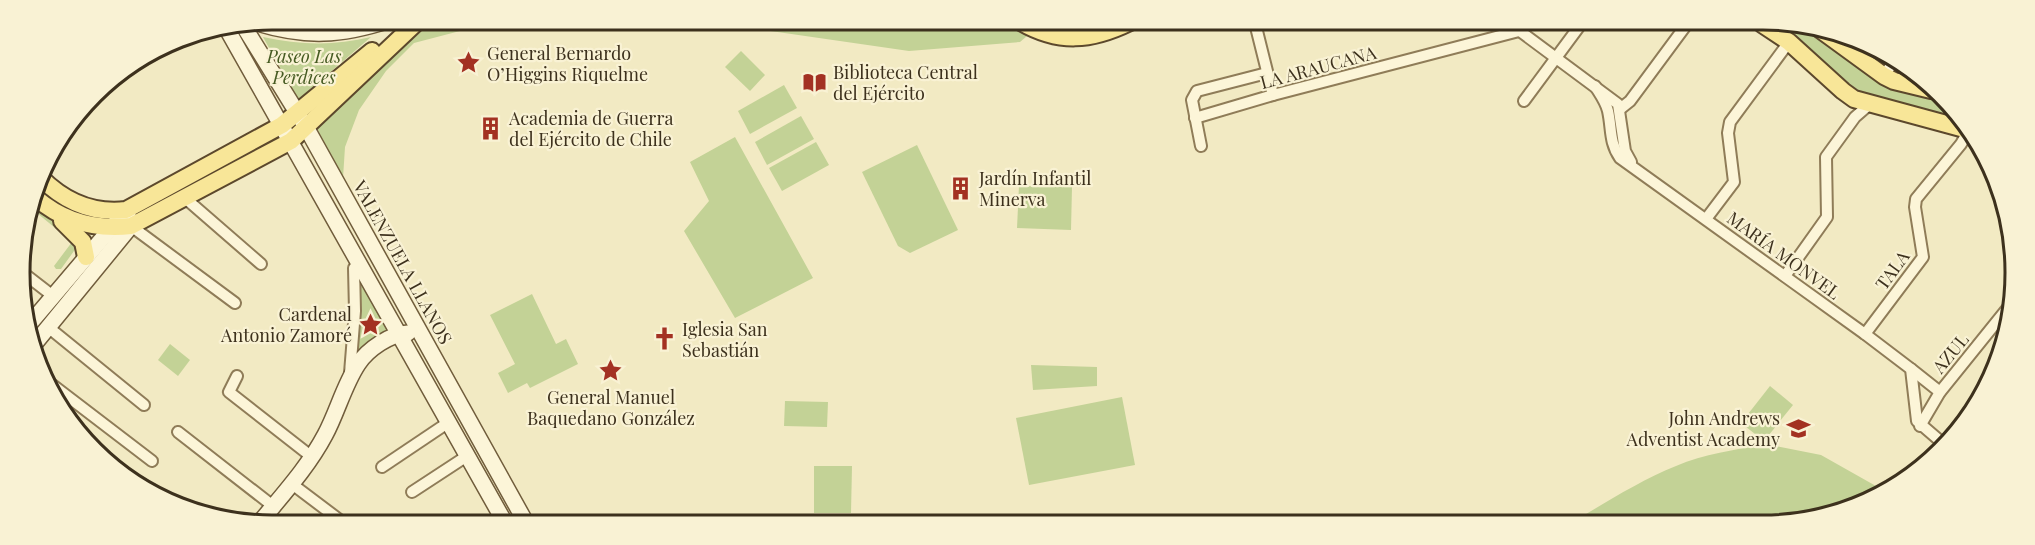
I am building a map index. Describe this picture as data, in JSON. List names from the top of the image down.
{
  "streets": {
    "main road": ["VALENZUELA LLANOS"],
    "street": [
      "LA ARAUCANA",
      "MARÍA MONVEL",
      "TALA",
      "AZUL"
    ]
  },
  "crossings": [
    ["LA ARAUCANA", "MARÍA MONVEL"],
    ["MARÍA MONVEL", "TALA"],
    ["MARÍA MONVEL", "AZUL"]
  ],
  "parks": ["Paseo Las Perdices"],
  "places": {
    "place": ["General Bernardo O’Higgins Riquelme", "Cardenal Antonio Zamoré", "General Manuel Baquedano González"],
    "library": ["Biblioteca Central del Ejército"],
    "building": ["Academia de Guerra del Ejército de Chile", "Jardín Infantil Minerva"],
    "church": ["Iglesia San Sebastián"],
    "school or university": ["John Andrews Adventist Academy"]
  }
}
